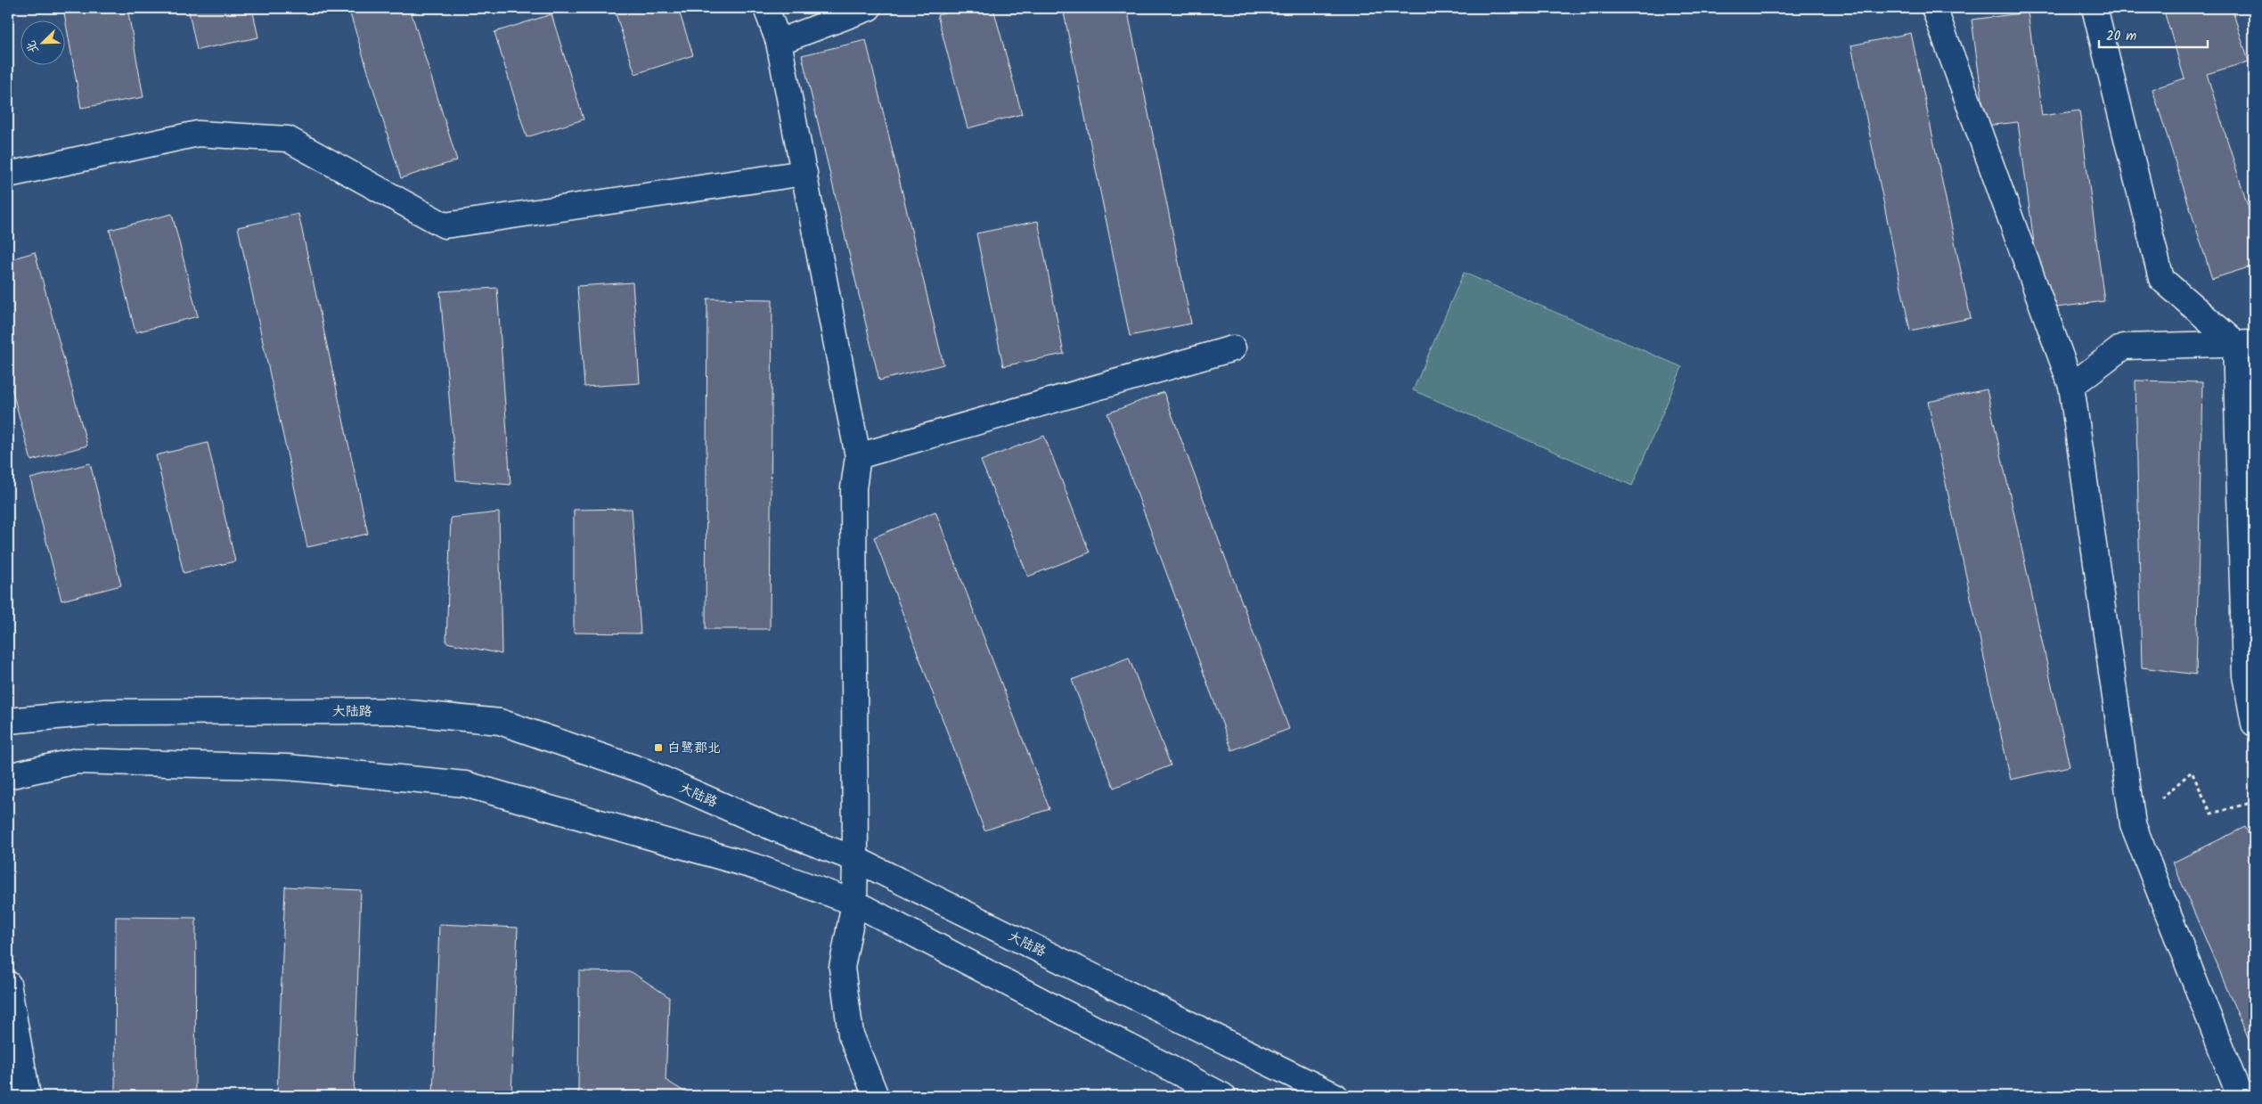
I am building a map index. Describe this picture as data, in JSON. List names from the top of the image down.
{
  "streets": {
    "street": ["大陆路"]
  },
  "places": {
    "transit": ["白鹭郡北"]
  },
  "scale_bar": "20 m",
  "north": "bottom left"
}
